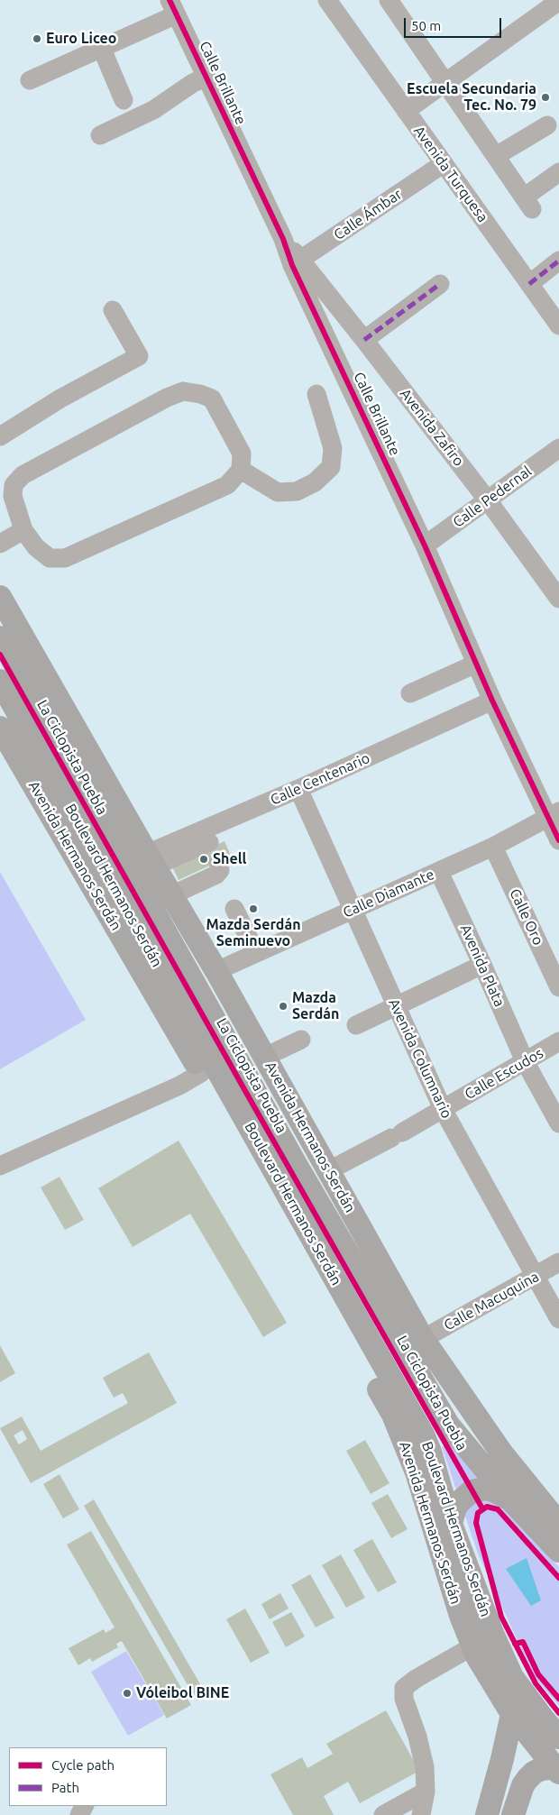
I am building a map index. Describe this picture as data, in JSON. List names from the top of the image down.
{
  "streets": {
    "main road": ["Avenida Hermanos Serdán", "Boulevard Hermanos Serdán"],
    "street": [
      "Calle Brillante",
      "Avenida Turquesa",
      "Calle Ámbar",
      "Avenida Zafiro",
      "Calle Pedernal",
      "Calle Centenario",
      "Calle Diamante",
      "Calle Oro",
      "Avenida Plata",
      "Avenida Columnario",
      "Calle Escudos",
      "Calle Macuquina"
    ],
    "cycle path": ["La Ciclopista Puebla"]
  },
  "crossings": [
    ["Calle Brillante", "Calle Ámbar"],
    ["Calle Brillante", "Avenida Zafiro"],
    ["Calle Brillante", "Calle Pedernal"],
    ["Calle Brillante", "Calle Centenario"],
    ["Calle Brillante", "Calle Diamante"],
    ["Avenida Turquesa", "Calle Ámbar"],
    ["Calle Ámbar", "Avenida Zafiro"],
    ["Avenida Zafiro", "Calle Pedernal"],
    ["Calle Centenario", "Avenida Hermanos Serdán"],
    ["Calle Centenario", "Boulevard Hermanos Serdán"],
    ["Calle Centenario", "Avenida Columnario"],
    ["Avenida Hermanos Serdán", "Boulevard Hermanos Serdán"],
    ["Avenida Hermanos Serdán", "Calle Diamante"],
    ["Avenida Hermanos Serdán", "Calle Escudos"],
    ["Avenida Hermanos Serdán", "Calle Macuquina"],
    ["Calle Diamante", "Calle Oro"],
    ["Calle Diamante", "Avenida Plata"],
    ["Calle Diamante", "Avenida Columnario"],
    ["Avenida Plata", "Calle Escudos"],
    ["Avenida Columnario", "Calle Escudos"],
    ["Avenida Columnario", "Calle Macuquina"]
  ],
  "places": [
    "Euro Liceo",
    "Escuela Secundaria Tec. No. 79",
    "Shell",
    "Mazda Serdán Seminuevo",
    "Mazda Serdán",
    "Vóleibol BINE"
  ],
  "legend": ["Cycle path", "Path"],
  "scale_bar": "50 m"
}
